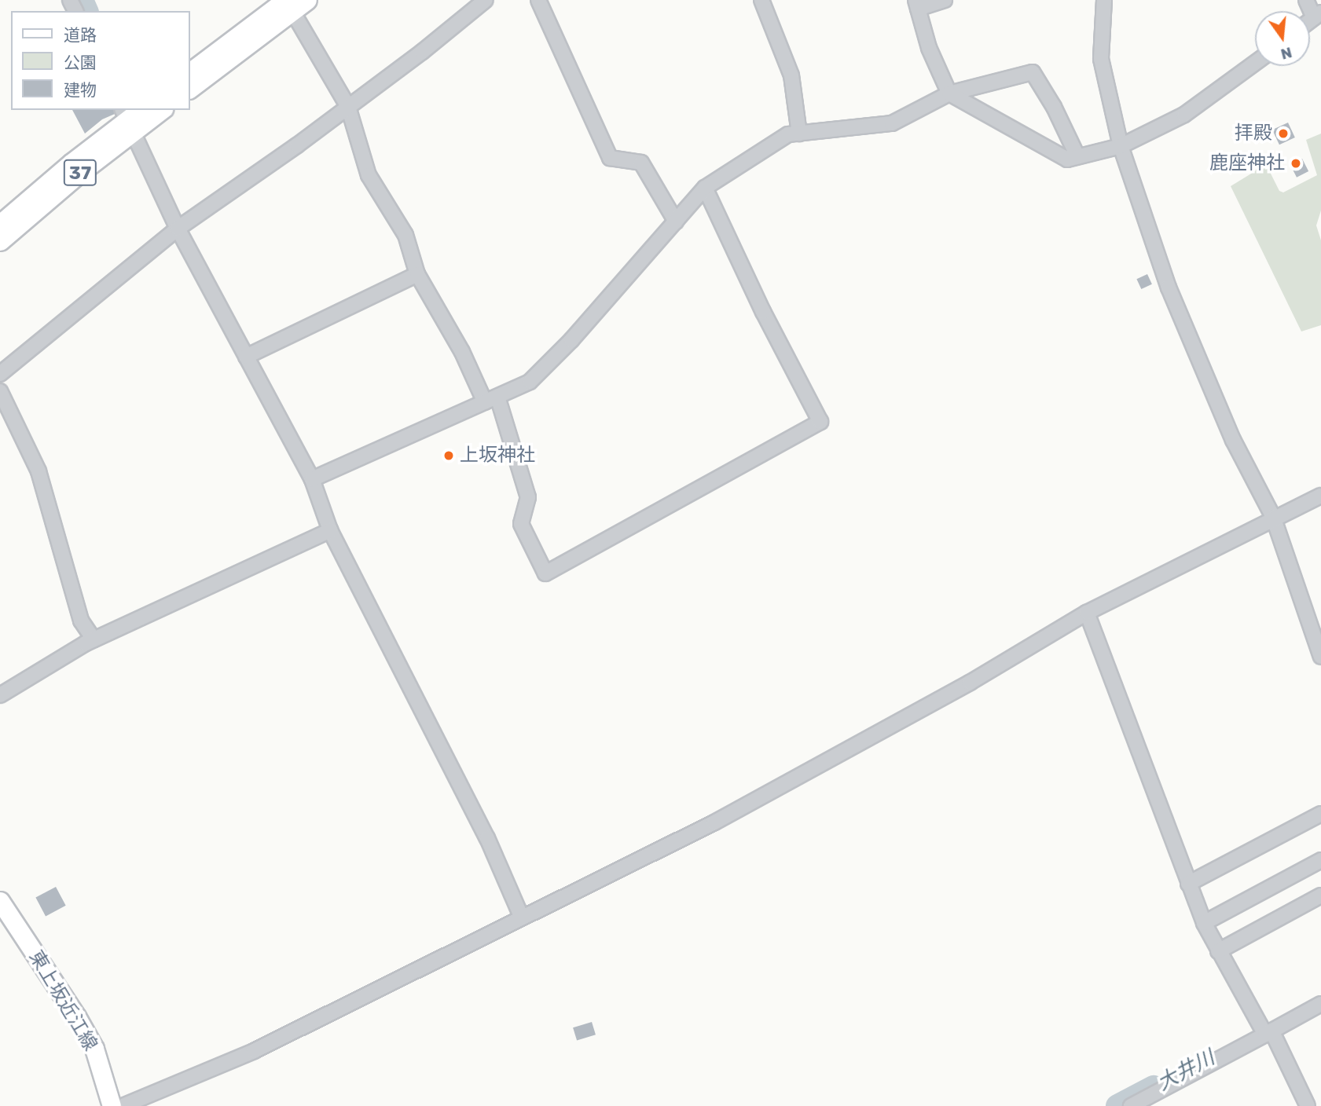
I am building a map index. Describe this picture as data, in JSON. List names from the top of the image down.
{
  "streets": {
    "main road": ["37", "東上坂近江線"]
  },
  "water": ["大井川"],
  "places": ["拝殿", "鹿座神社", "上坂神社"],
  "legend": ["道路", "公園", "建物"],
  "north": "bottom"
}
